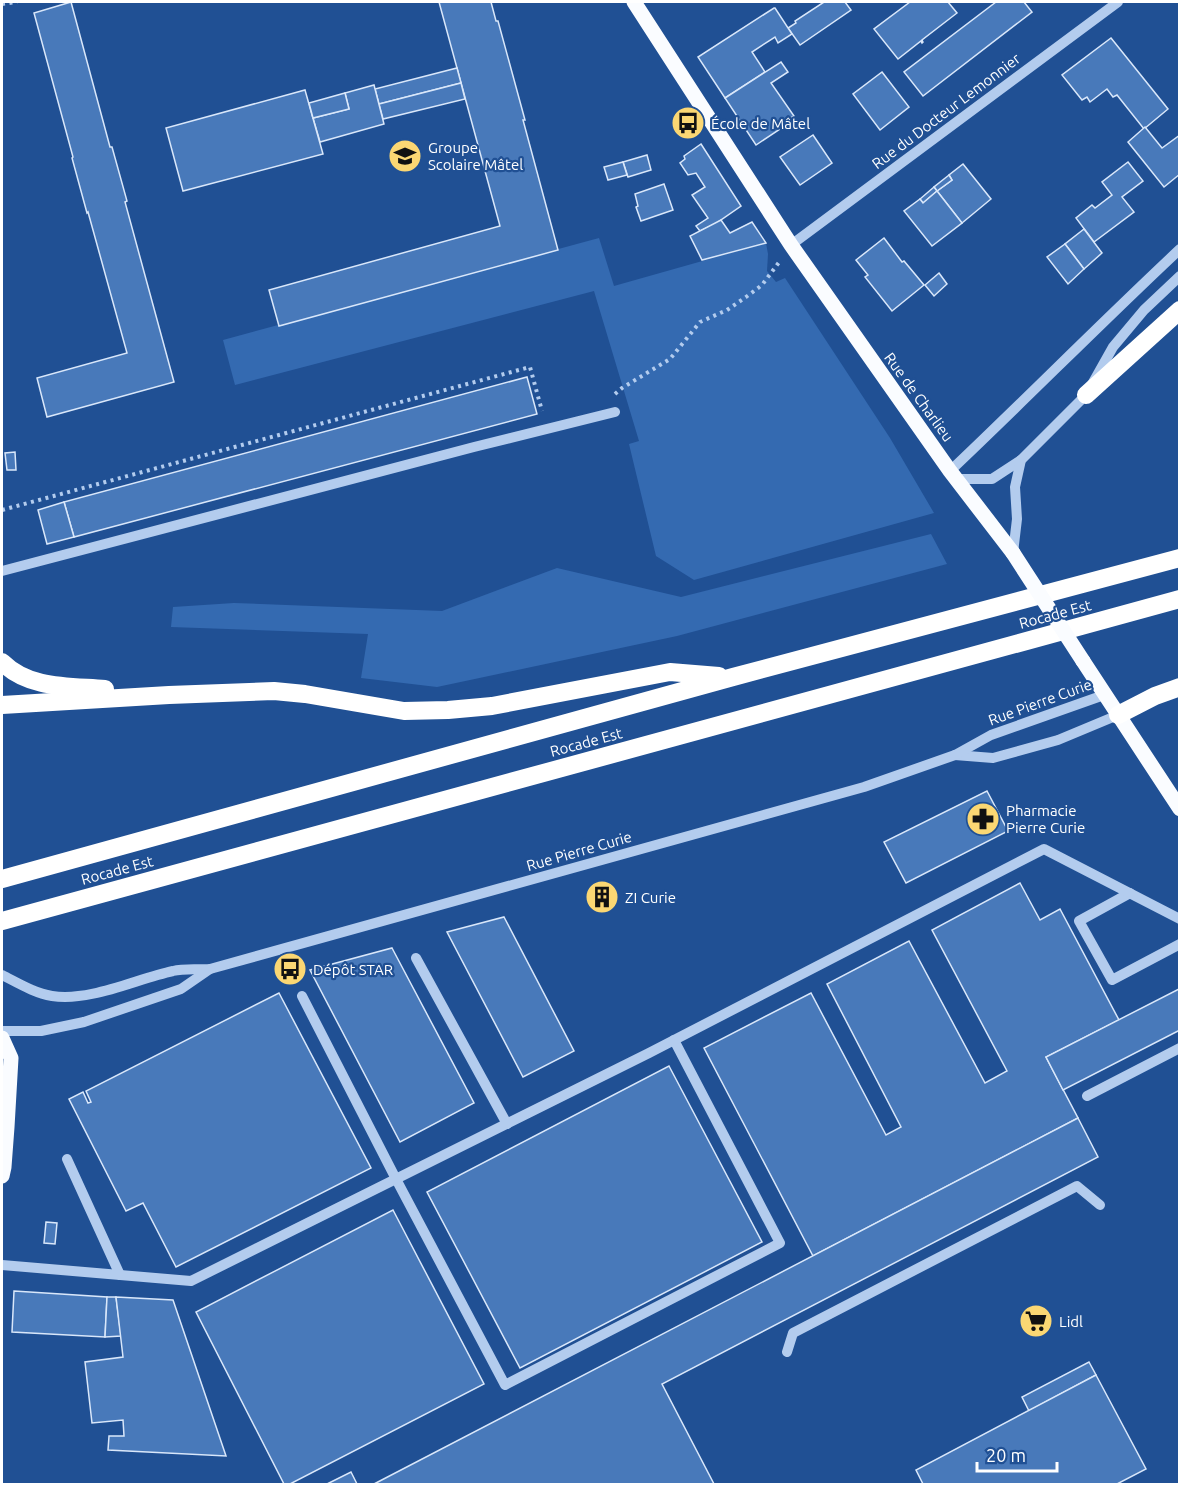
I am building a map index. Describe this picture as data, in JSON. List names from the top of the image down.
{
  "streets": {
    "highway": ["Rocade Est"],
    "main road": ["Rue de Charlieu"],
    "street": ["Rue du Docteur Lemonnier", "Rue Pierre Curie"]
  },
  "crossings": [
    ["Rue du Docteur Lemonnier", "Rue de Charlieu"],
    ["Rue de Charlieu", "Rue Pierre Curie"]
  ],
  "places": {
    "bus stop": ["École de Mâtel", "Dépôt STAR"],
    "school or university": ["Groupe Scolaire Mâtel"],
    "pharmacy": ["Pharmacie Pierre Curie"],
    "building": ["ZI Curie"],
    "supermarket": ["Lidl"]
  },
  "scale_bar": "20 m"
}
